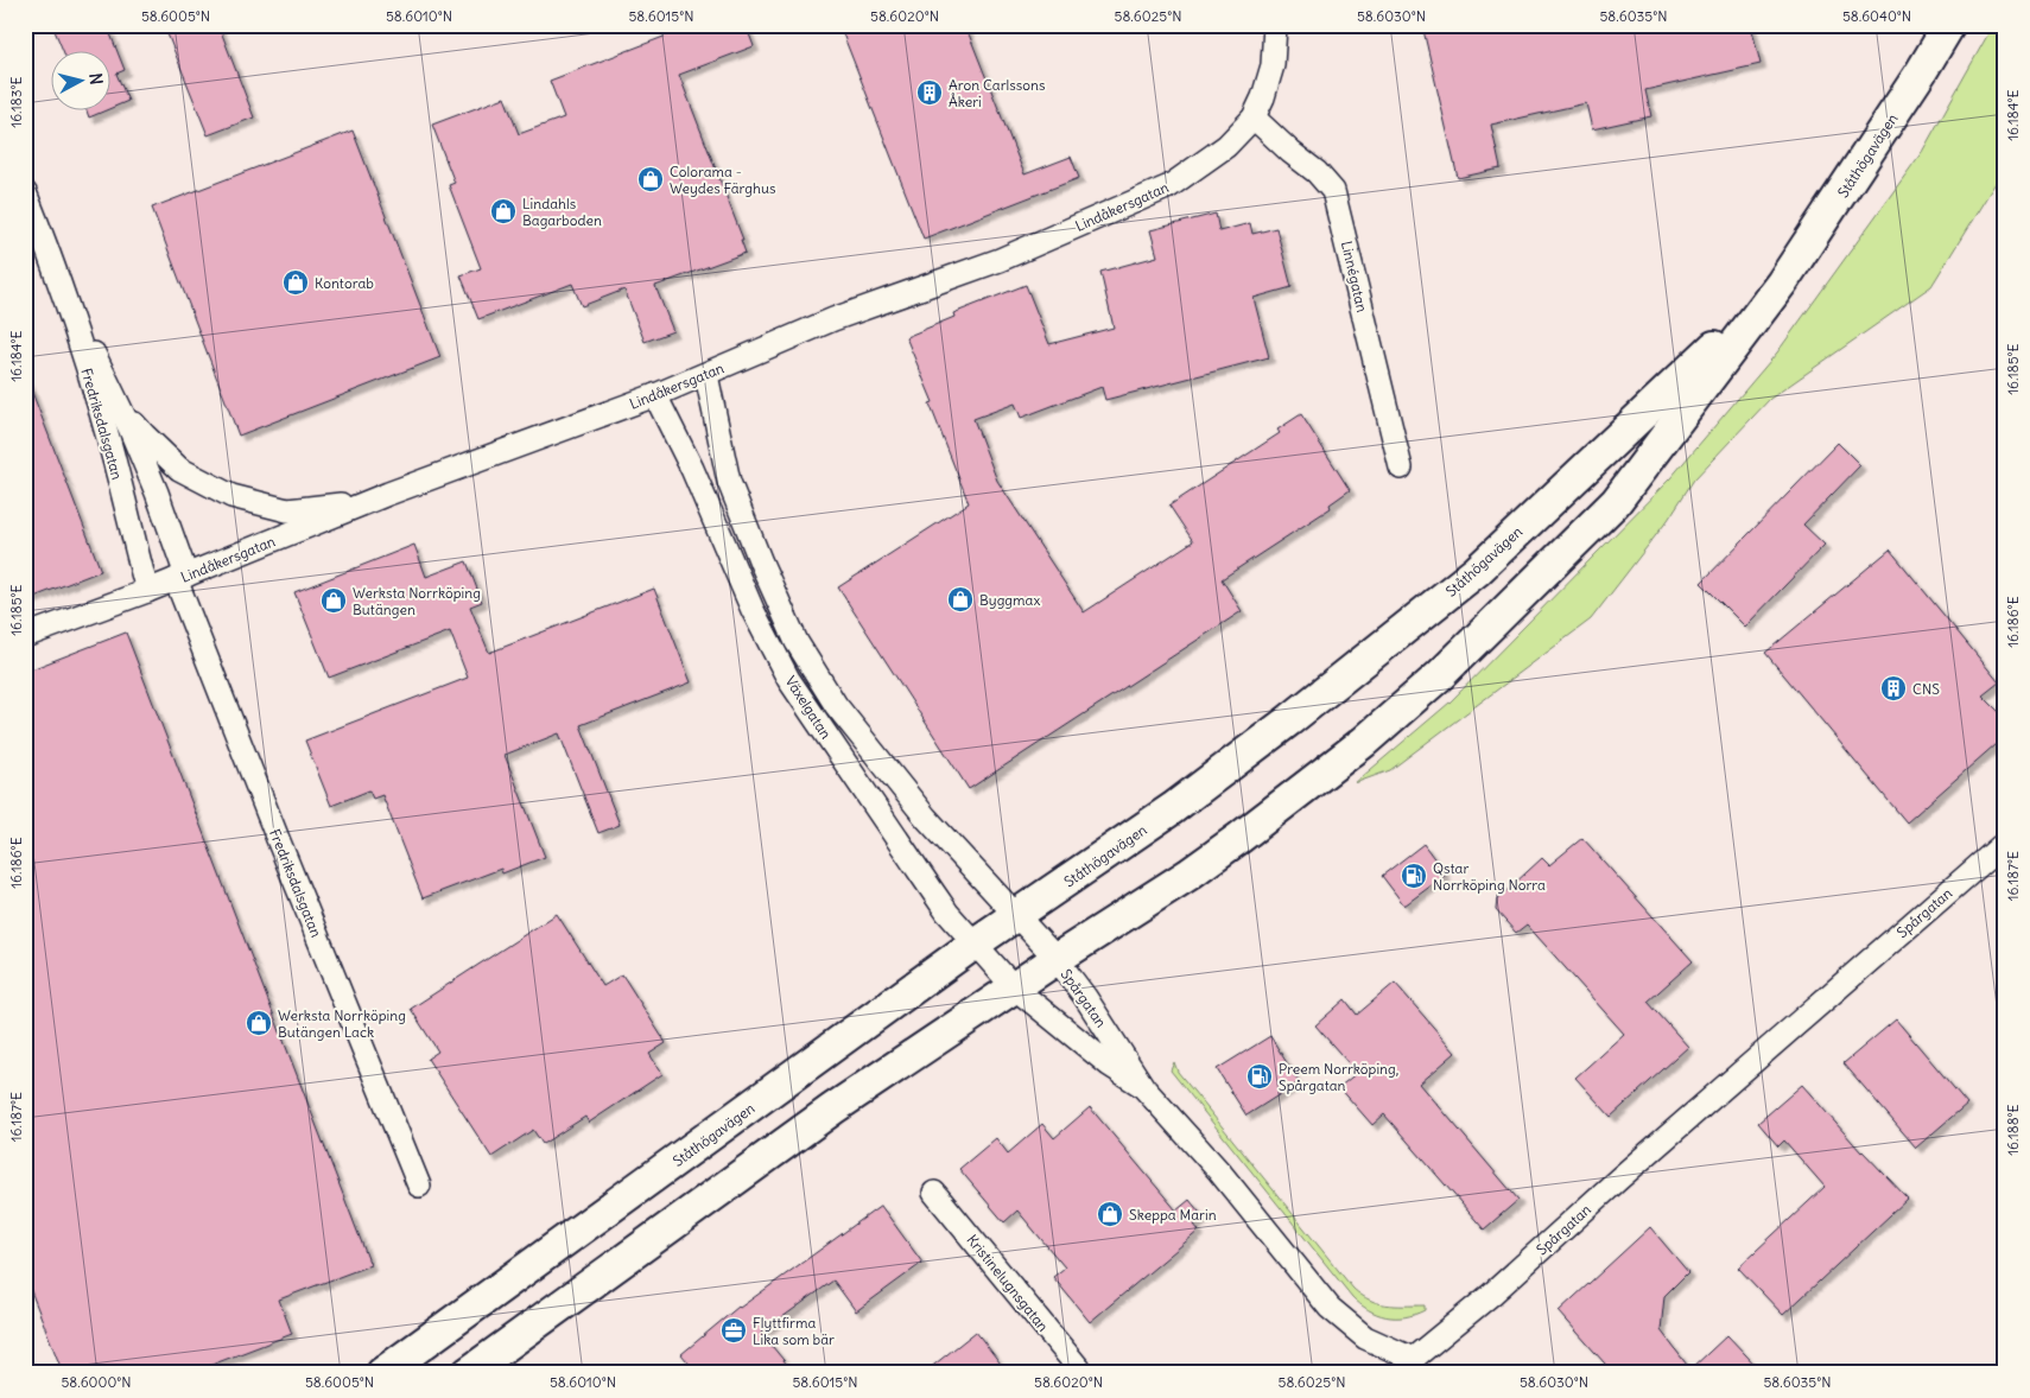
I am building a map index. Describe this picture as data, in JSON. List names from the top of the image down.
{
  "streets": {
    "main road": ["Ståthögavägen"],
    "street": [
      "Lindåkersgatan",
      "Linnégatan",
      "Fredriksdalsgatan",
      "Växelgatan",
      "Spårgatan",
      "Kristinelugnsgatan"
    ]
  },
  "crossings": [
    ["Ståthögavägen", "Växelgatan"],
    ["Ståthögavägen", "Spårgatan"],
    ["Lindåkersgatan", "Linnégatan"],
    ["Lindåkersgatan", "Fredriksdalsgatan"],
    ["Lindåkersgatan", "Växelgatan"],
    ["Växelgatan", "Spårgatan"]
  ],
  "places": {
    "building": ["Aron Carlssons Åkeri", "CNS"],
    "shop": [
      "Colorama - Weydes Färghus",
      "Lindahls Bagarboden",
      "Kontorab",
      "Byggmax",
      "Werksta Norrköping Butängen",
      "Werksta Norrköping Butängen Lack",
      "Skeppa Marin"
    ],
    "fuel station": ["Qstar Norrköping Norra", "Preem Norrköping, Spårgatan"],
    "office": ["Flyttfirma Lika som bär"]
  },
  "north": "right",
  "coordinates": [
    "58.6005°N",
    "58.6010°N",
    "58.6015°N",
    "58.6020°N",
    "58.6025°N",
    "58.6030°N",
    "58.6035°N",
    "58.6040°N",
    "16.183°E",
    "16.184°E",
    "16.185°E",
    "16.186°E",
    "16.187°E",
    "16.188°E",
    "58.6000°N"
  ]
}
